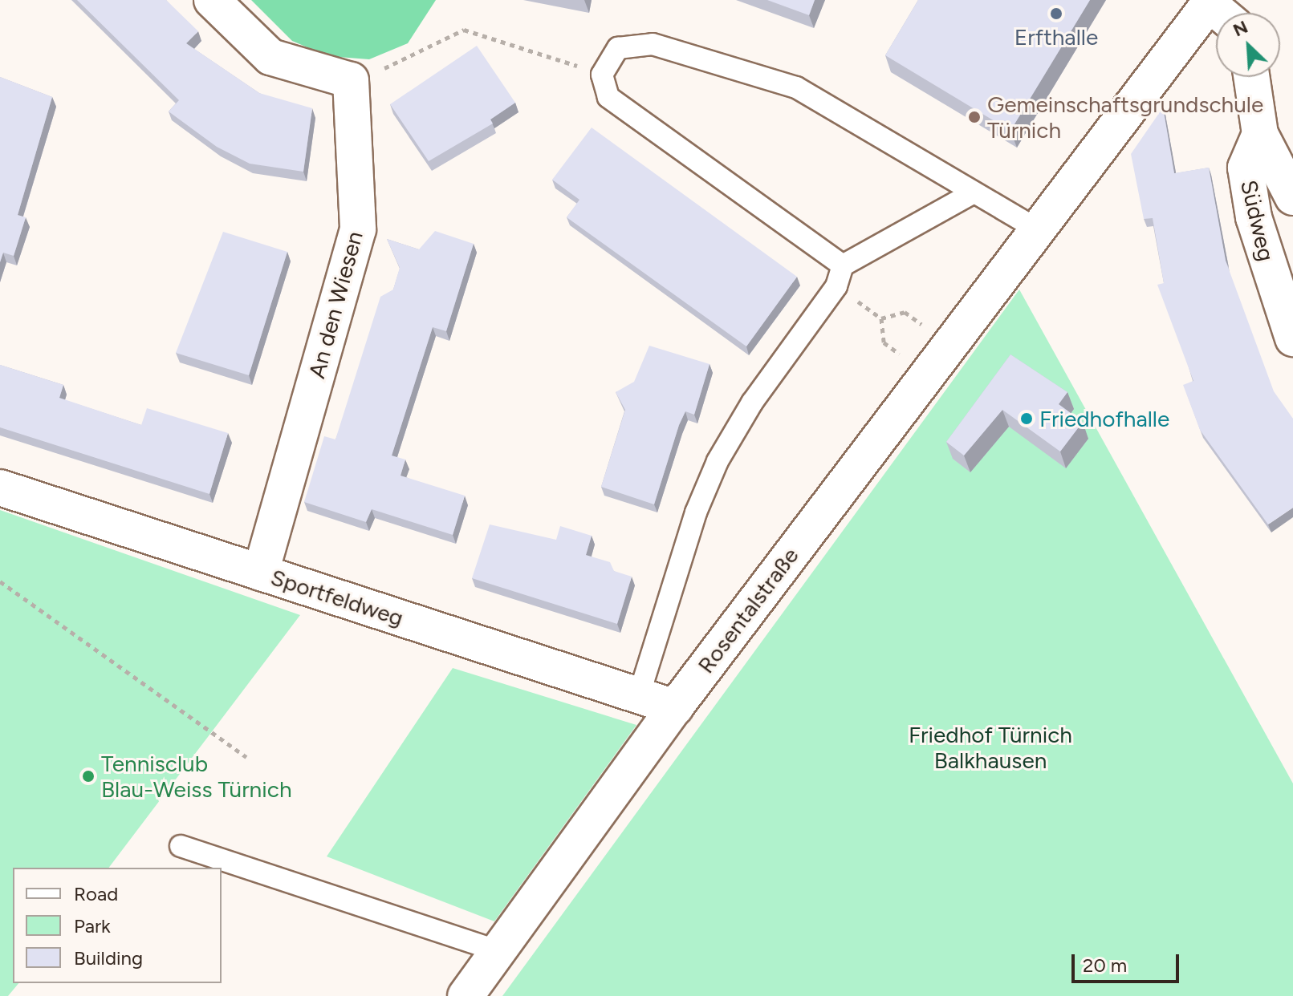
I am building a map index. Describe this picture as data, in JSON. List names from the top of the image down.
{
  "streets": {
    "street": [
      "Südweg",
      "An den Wiesen",
      "Sportfeldweg",
      "Rosentalstraße"
    ]
  },
  "crossings": [
    ["An den Wiesen", "Sportfeldweg"],
    ["Sportfeldweg", "Rosentalstraße"]
  ],
  "parks": ["Friedhof Türnich Balkhausen"],
  "places": [
    "Erfthalle",
    "Gemeinschaftsgrundschule Türnich",
    "Friedhofhalle",
    "Tennisclub Blau-Weiss Türnich"
  ],
  "legend": ["Road", "Park", "Building"],
  "scale_bar": "20 m",
  "north": "top left"
}
